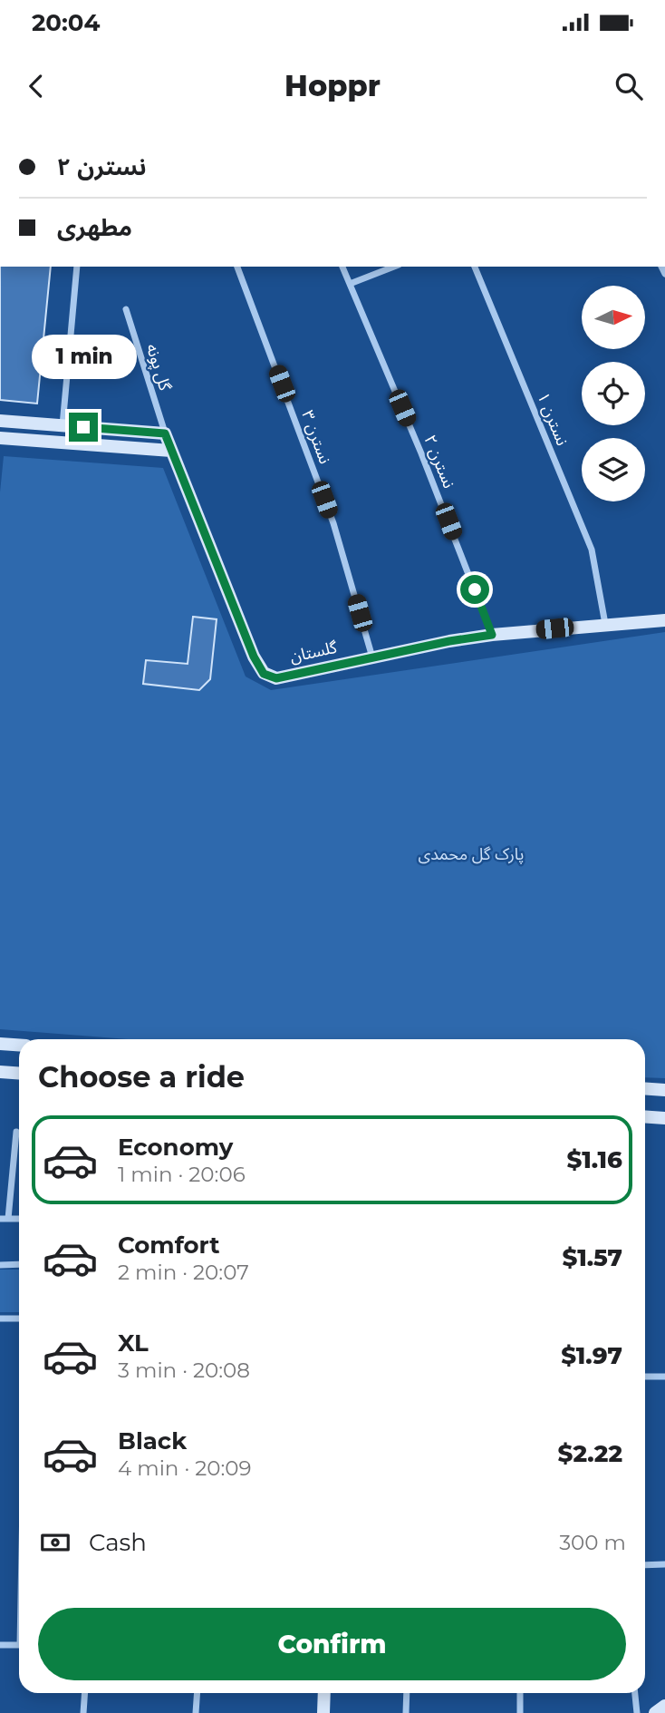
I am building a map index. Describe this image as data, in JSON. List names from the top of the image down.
{
  "streets": {
    "street": [
      "گل پونه",
      "نسترن ۱",
      "نسترن ۳",
      "نسترن ۲",
      "گلستان"
    ]
  },
  "crossings": [
    ["گل پونه", "گلستان"],
    ["نسترن ۱", "گلستان"],
    ["نسترن ۳", "گلستان"],
    ["نسترن ۲", "گلستان"]
  ],
  "parks": ["پارک گل محمدی"],
  "north": "right",
  "page": {
    "status": "20:04",
    "header": "Hoppr",
    "banner": ["نسترن ۲", "مطهری"],
    "bubble": "1 min",
    "heading": "Choose a ride",
    "list": [
      {
        "name": "Economy",
        "note": "1 min · 20:06",
        "value": "$1.16"
      },
      {
        "name": "Comfort",
        "note": "2 min · 20:07",
        "value": "$1.57"
      },
      {
        "name": "XL",
        "note": "3 min · 20:08",
        "value": "$1.97"
      },
      {
        "name": "Black",
        "note": "4 min · 20:09",
        "value": "$2.22"
      }
    ],
    "pay": ["Cash", "300 m"],
    "buttons": "Confirm"
  }
}
